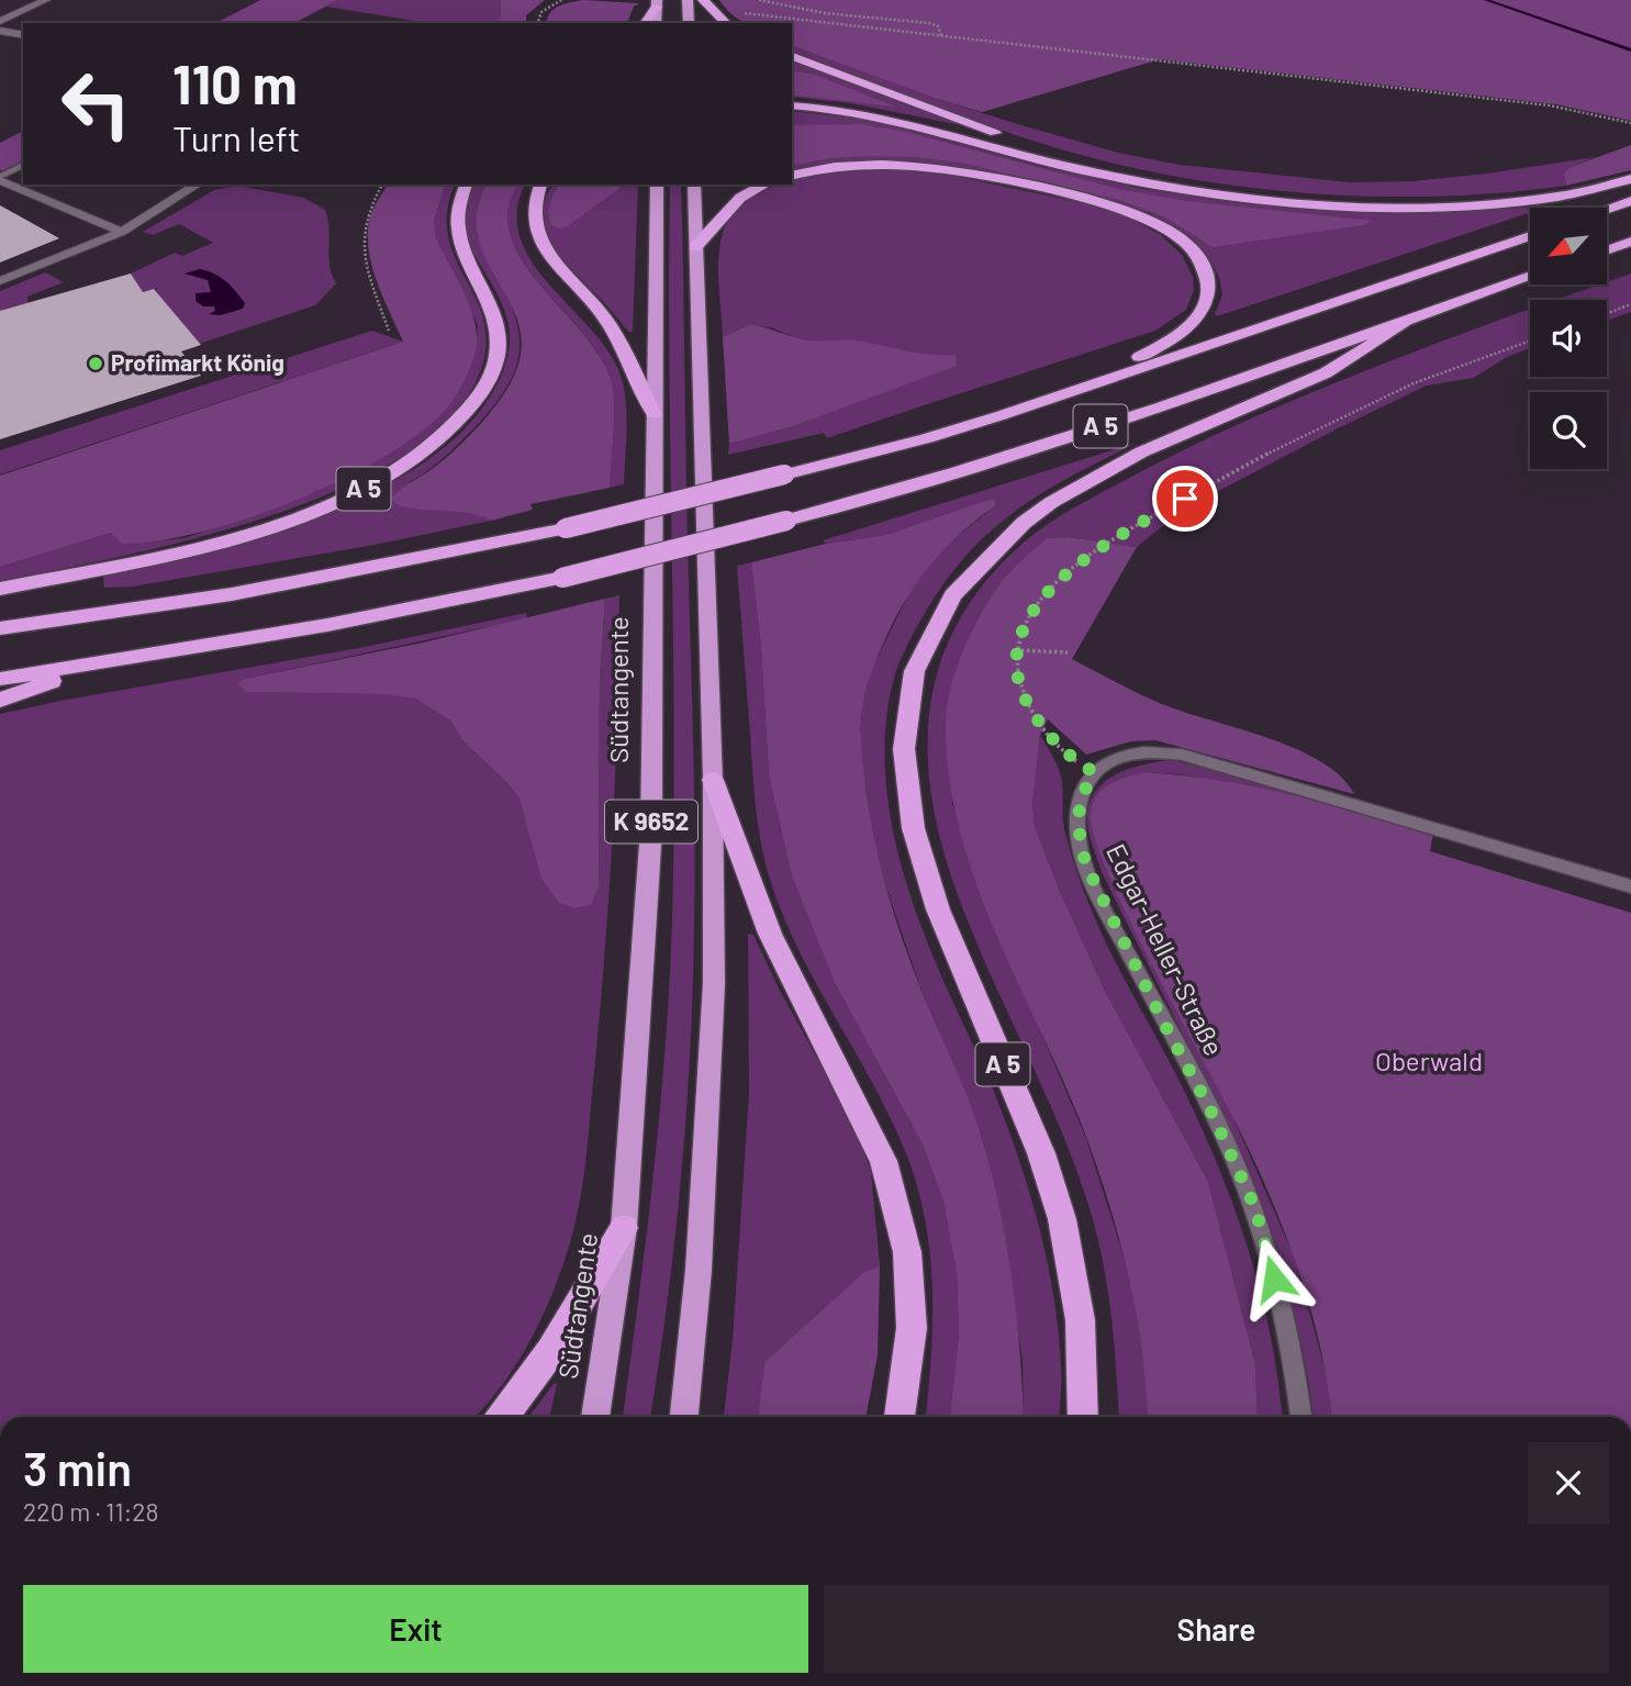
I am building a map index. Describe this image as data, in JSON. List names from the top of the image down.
{
  "streets": {
    "highway": ["A 5", "Südtangente", "K 9652"],
    "lane": ["Edgar-Heller-Straße"]
  },
  "crossings": [
    ["Südtangente", "K 9652"]
  ],
  "parks": ["Oberwald"],
  "places": ["Profimarkt König"],
  "north": "bottom left",
  "page": {
    "turn": ["110 m", "Turn left"],
    "heading": ["3 min", "220 m · 11:28"],
    "buttons": ["Exit", "Share"]
  }
}
